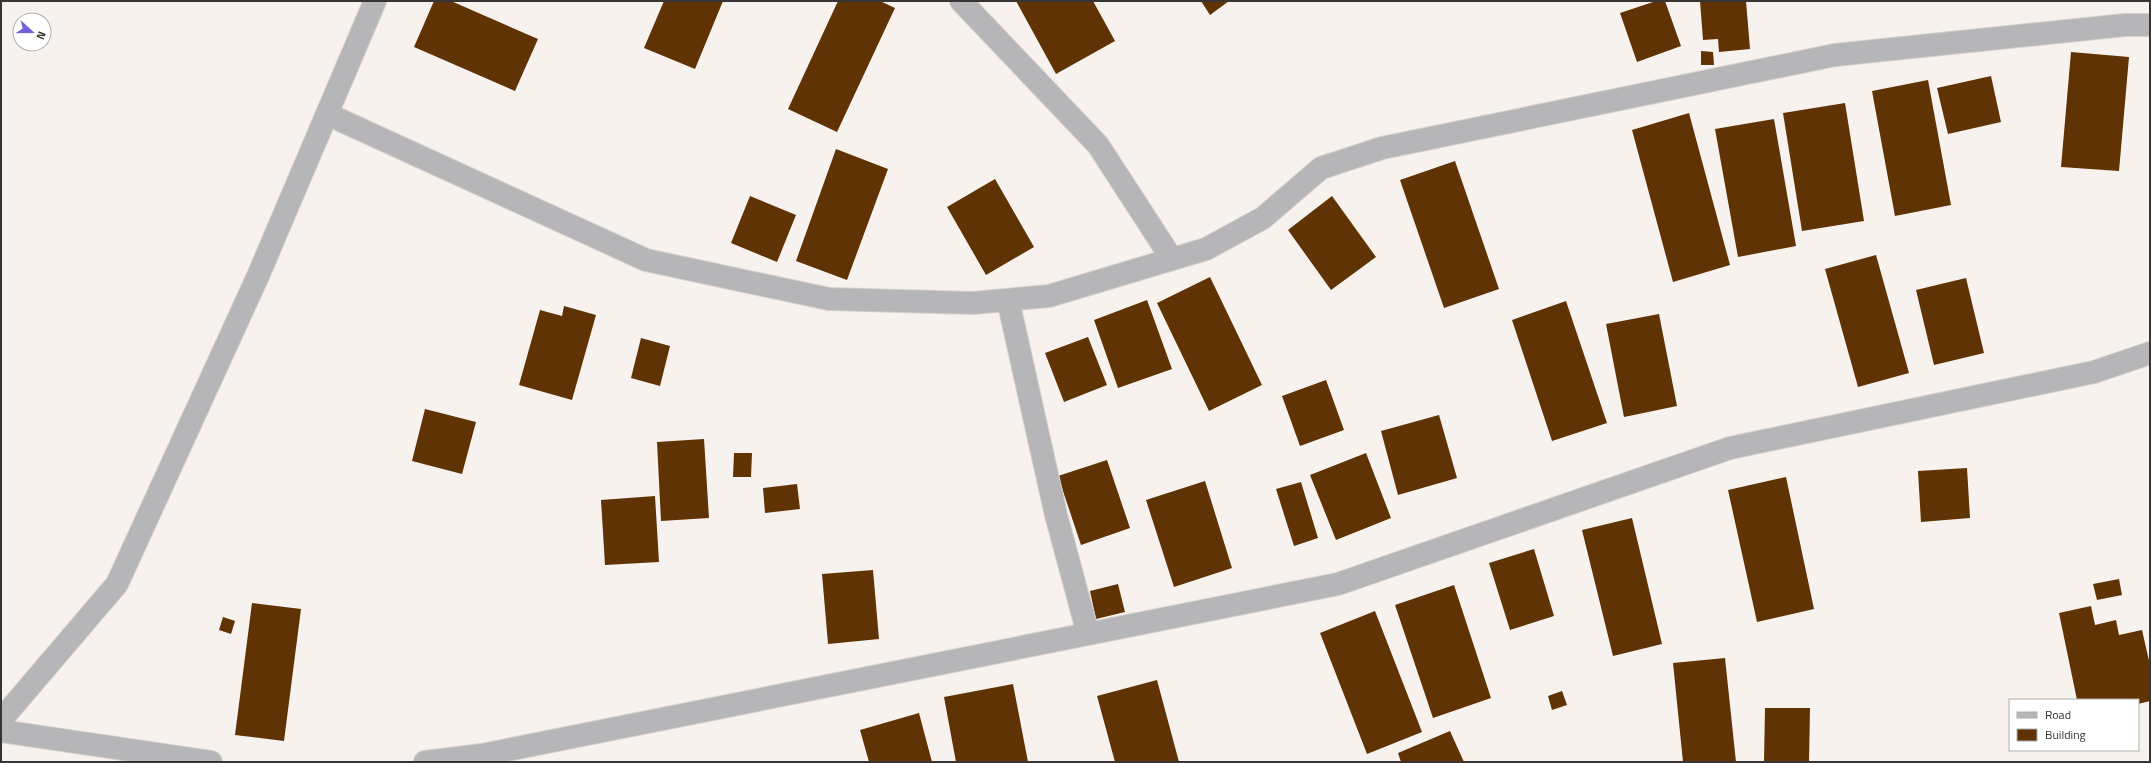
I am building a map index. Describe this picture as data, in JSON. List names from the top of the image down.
{
  "legend": ["Road", "Building"],
  "north": "right"
}
